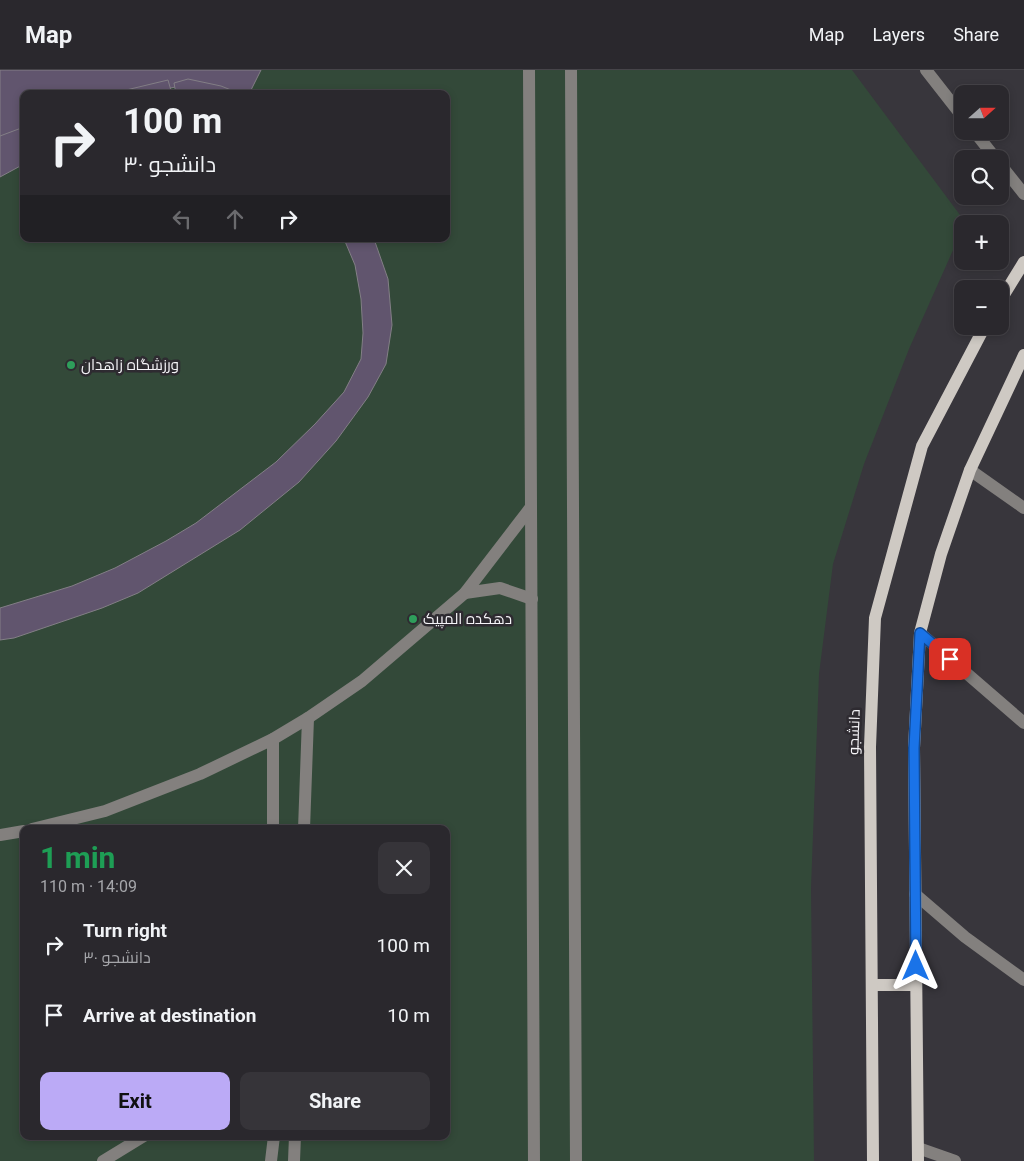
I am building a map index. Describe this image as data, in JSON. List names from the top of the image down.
{
  "streets": {
    "main road": ["دانشجو"]
  },
  "places": ["ورزشگاه زاهدان", "دهکده المپیک"],
  "north": "right",
  "page": {
    "header": "Map",
    "nav": ["Map", "Layers", "Share"],
    "map_buttons": ["+", "−"],
    "turn": ["100 m", "دانشجو ۳۰"],
    "heading": ["1 min", "110 m · 14:09"],
    "list": [
      {
        "name": "Turn right",
        "note": "دانشجو ۳۰",
        "value": "100 m"
      },
      {
        "name": "Arrive at destination",
        "value": "10 m"
      }
    ],
    "buttons": ["Exit", "Share"]
  }
}
